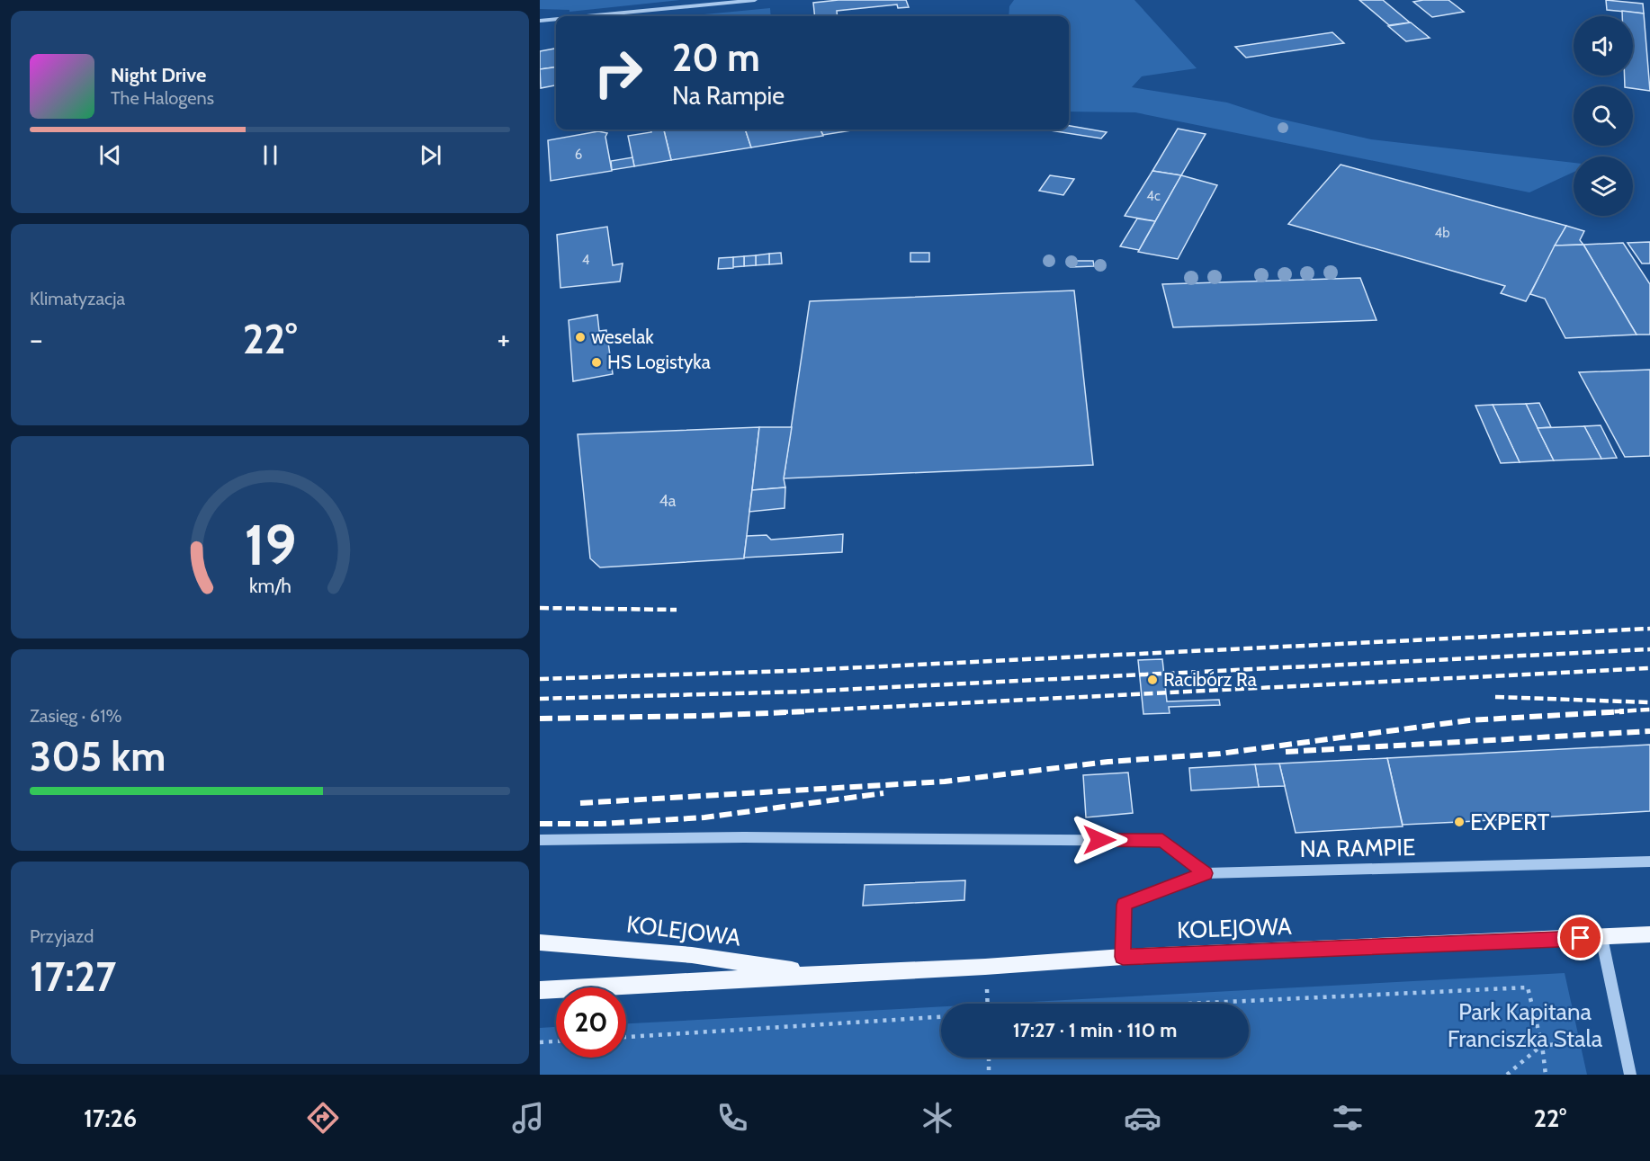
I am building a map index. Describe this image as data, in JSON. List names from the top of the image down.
{
  "streets": {
    "main road": ["KOLEJOWA"],
    "street": ["NA RAMPIE"]
  },
  "crossings": [
    ["NA RAMPIE", "KOLEJOWA"]
  ],
  "parks": ["Park Kapitana Franciszka Stala"],
  "places": [
    "weselak",
    "HS Logistyka",
    "Racibórz Ra",
    "EXPERT"
  ],
  "house_numbers": [
    "6",
    "4c",
    "4b",
    "4",
    "4a"
  ],
  "page": {
    "turn": ["20 m", "Na Rampie"],
    "song": ["Night Drive", "The Halogens"],
    "tile": [
      "Klimatyzacja",
      ["Zasięg · 61%", "305 km"],
      ["Przyjazd", "17:27"]
    ],
    "heat": ["−", "22°", "+"],
    "limit": "20",
    "trip": "17:27 · 1 min · 110 m",
    "tabs": ["17:26", "22°"],
    "gauge": ["19", "km/h"]
  }
}
